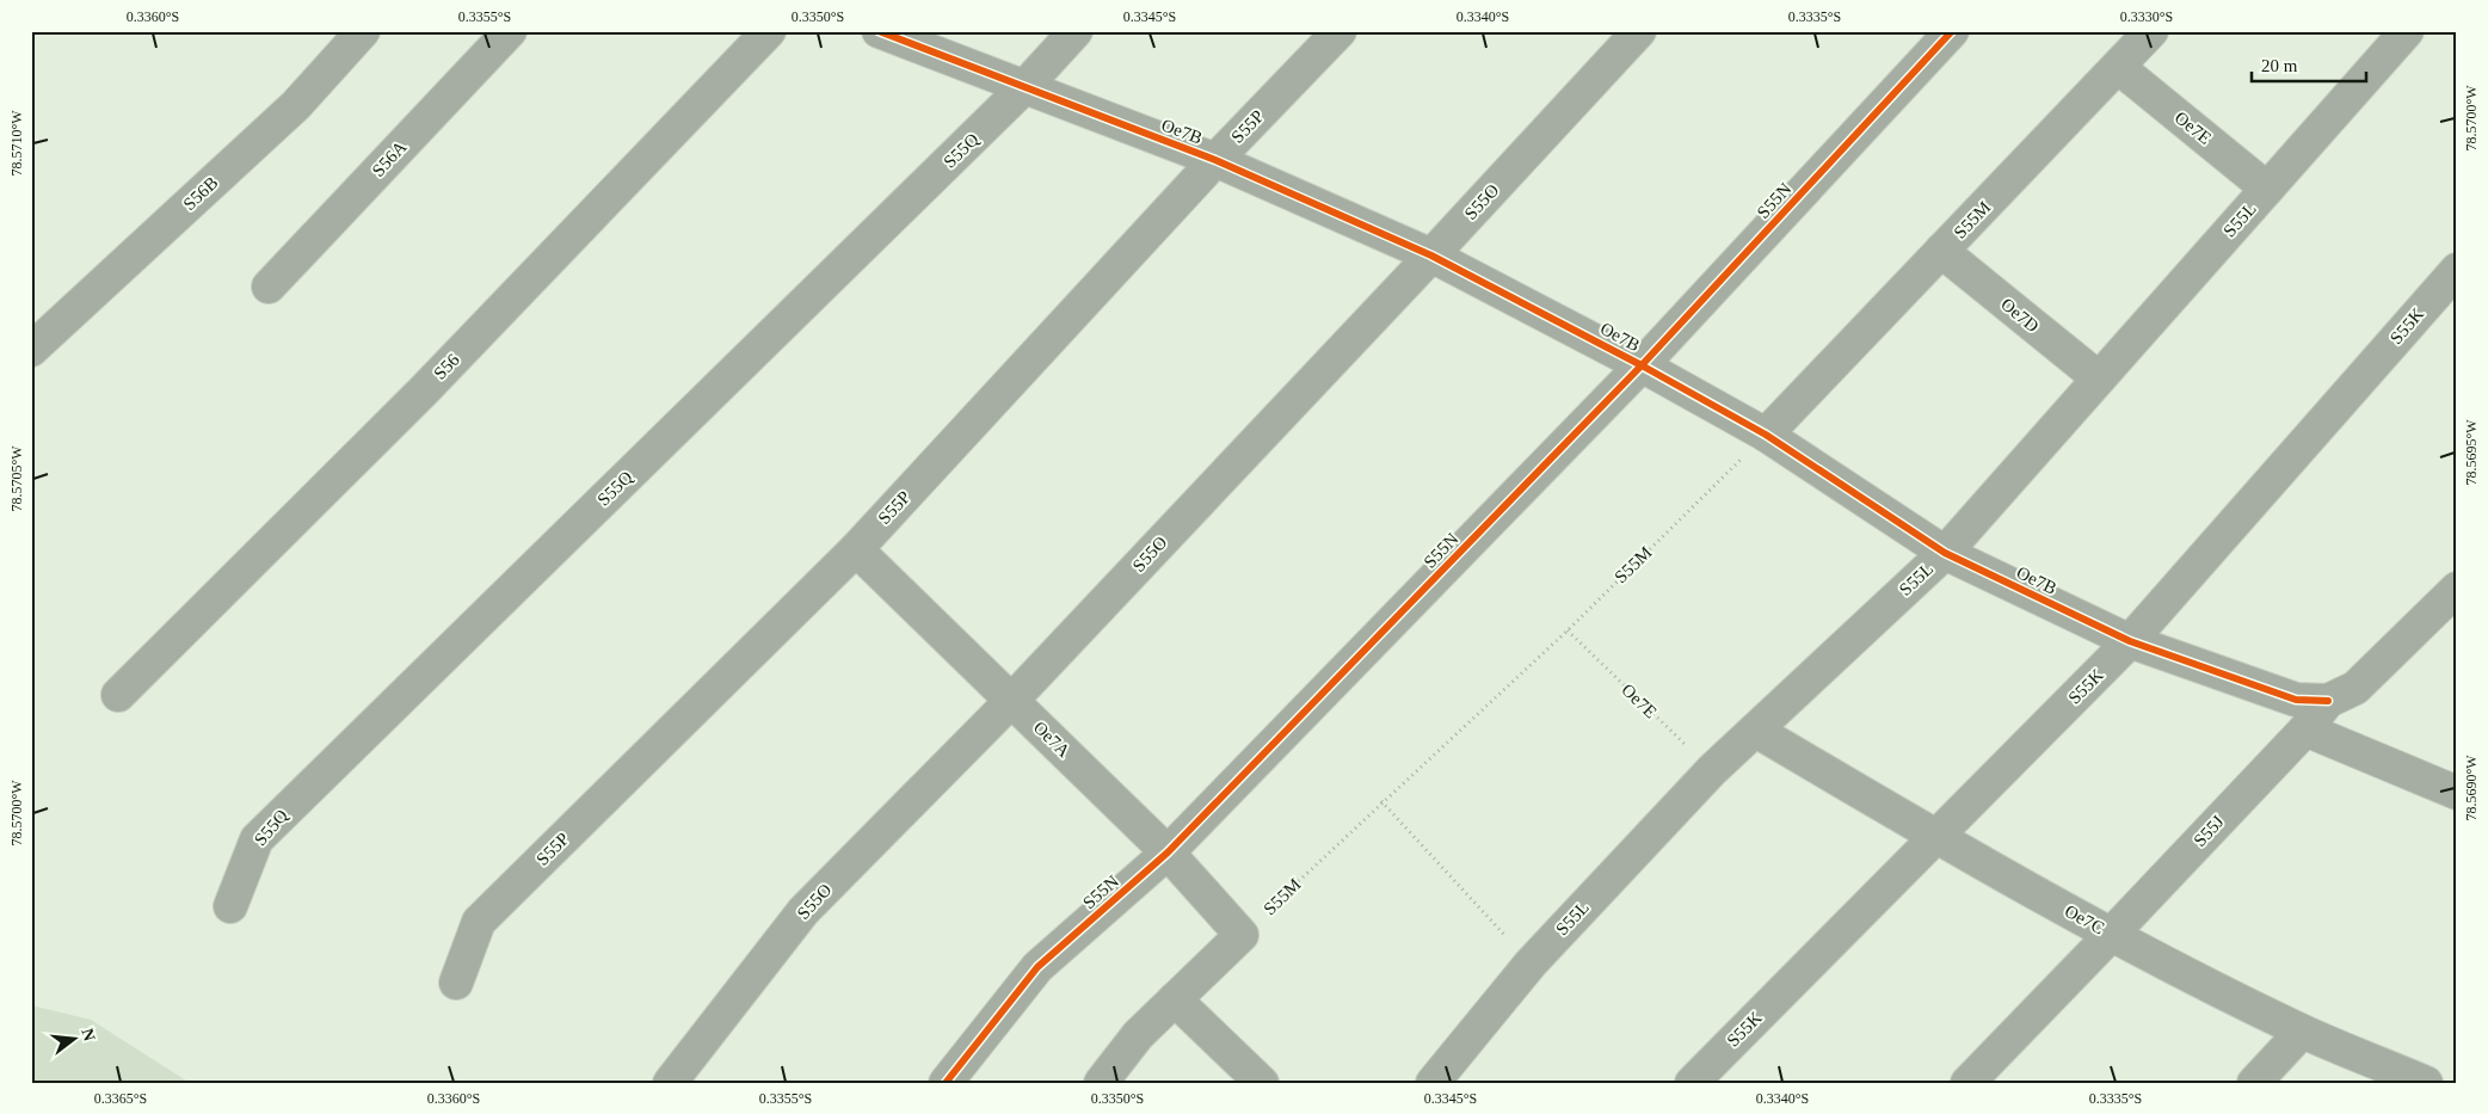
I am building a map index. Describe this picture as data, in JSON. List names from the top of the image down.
{
  "streets": {
    "street": [
      "S55P",
      "Oe7E",
      "Oe7B",
      "S55Q",
      "S56A",
      "S56B",
      "S55N",
      "S55O",
      "S55M",
      "S55L",
      "Oe7D",
      "S55K",
      "S56",
      "Oe7A",
      "S55J",
      "Oe7C"
    ]
  },
  "crossings": [
    ["S55P", "Oe7B"],
    ["S55P", "Oe7A"],
    ["Oe7E", "S55M"],
    ["Oe7E", "S55L"],
    ["Oe7B", "S55Q"],
    ["Oe7B", "S55N"],
    ["Oe7B", "S55O"],
    ["Oe7B", "S55M"],
    ["Oe7B", "S55L"],
    ["Oe7B", "S55K"],
    ["Oe7B", "S55J"],
    ["S55N", "Oe7A"],
    ["S55O", "Oe7A"],
    ["S55M", "Oe7D"],
    ["S55M", "Oe7A"],
    ["S55L", "Oe7D"],
    ["S55L", "Oe7C"],
    ["S55K", "Oe7C"],
    ["S55J", "Oe7C"]
  ],
  "scale_bar": "20 m",
  "north": "right",
  "coordinates": [
    "0.3360°S",
    "0.3355°S",
    "0.3350°S",
    "0.3345°S",
    "0.3340°S",
    "0.3335°S",
    "0.3330°S",
    "78.5700°W",
    "78.5710°W",
    "78.5695°W",
    "78.5705°W",
    "78.5690°W",
    "0.3365°S"
  ]
}
